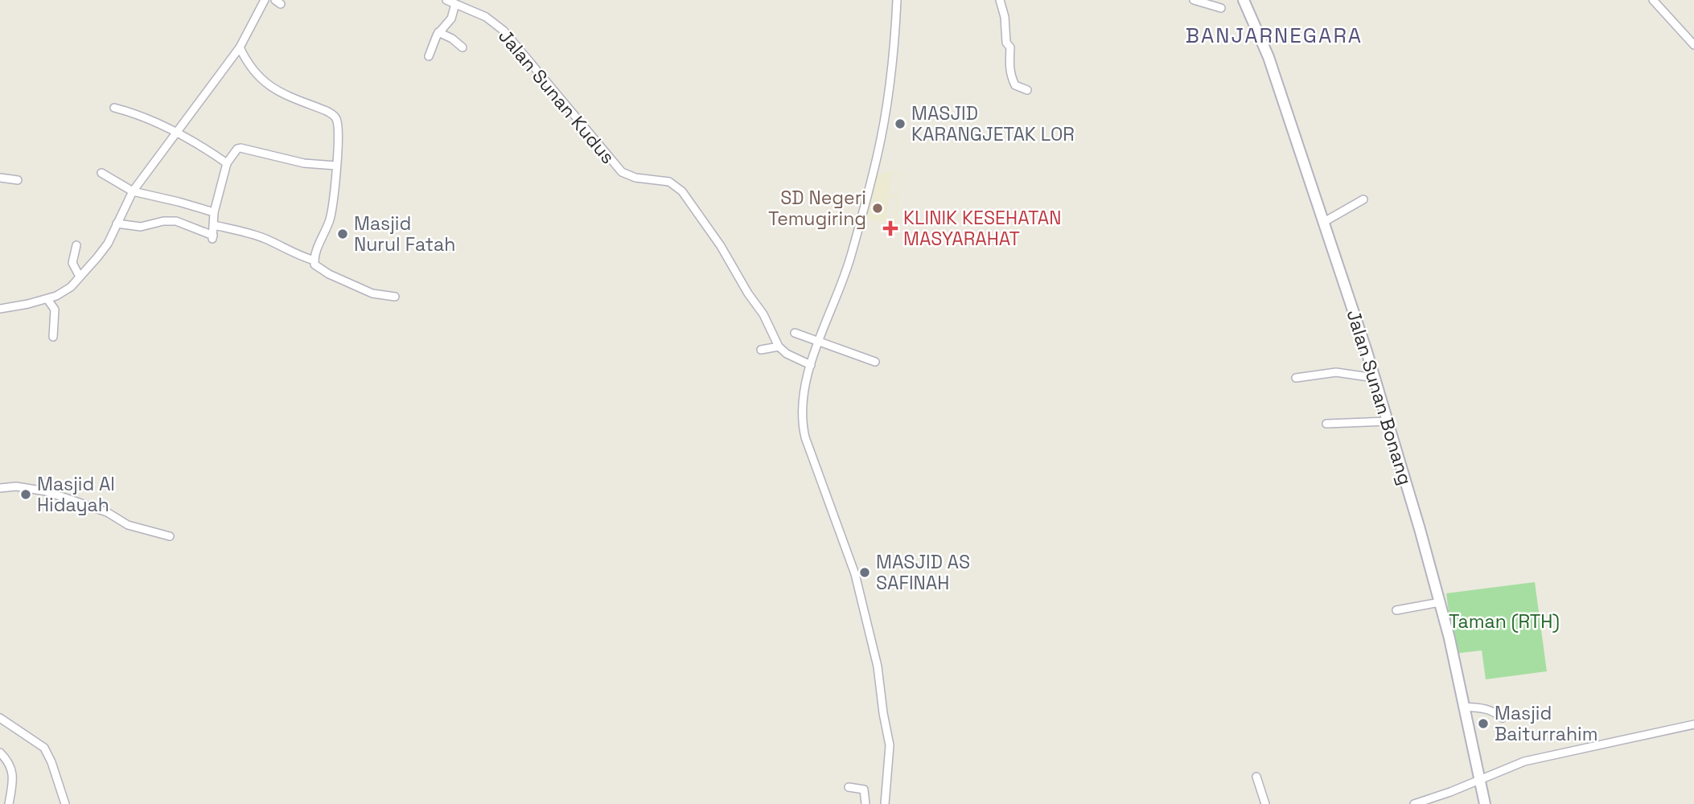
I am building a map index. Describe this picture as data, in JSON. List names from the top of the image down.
{
  "streets": {
    "street": ["Jalan Sunan Kudus", "Jalan Sunan Bonang"]
  },
  "districts": ["BANJARNEGARA"],
  "parks": ["Taman (RTH)"],
  "places": {
    "other": [
      "MASJID KARANGJETAK LOR",
      "SD Negeri Temugiring",
      "Masjid Nurul Fatah",
      "Masjid Al Hidayah",
      "MASJID AS SAFINAH",
      "Masjid Baiturrahim"
    ],
    "health": ["KLINIK KESEHATAN MASYARAHAT"]
  }
}
